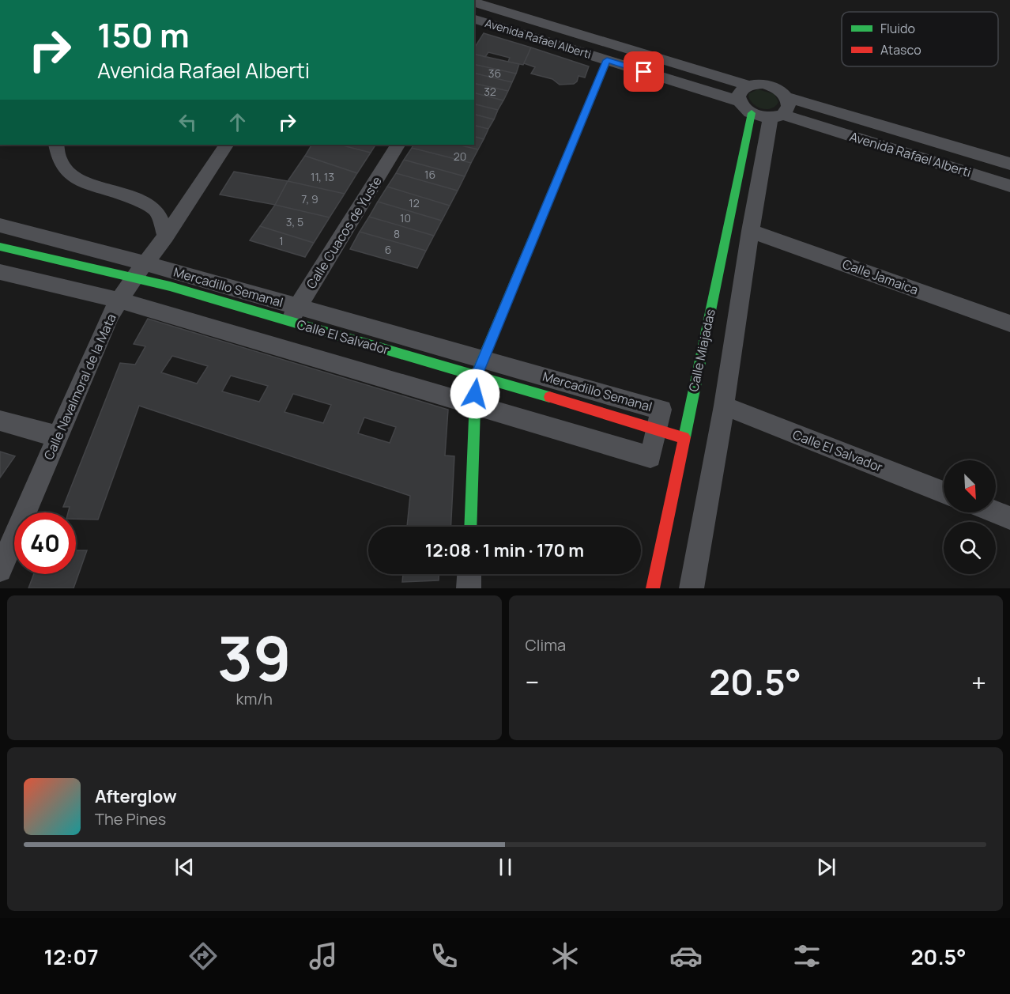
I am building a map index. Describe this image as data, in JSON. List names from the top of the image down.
{
  "streets": {
    "street": [
      "Avenida Rafael Alberti",
      "Calle Cuacos de Yuste",
      "Calle Jamaica",
      "Mercadillo Semanal",
      "Calle El Salvador",
      "Calle Miajadas",
      "Calle Navalmoral de la Mata"
    ]
  },
  "crossings": [
    ["Avenida Rafael Alberti", "Calle Miajadas"],
    ["Calle Cuacos de Yuste", "Calle El Salvador"],
    ["Mercadillo Semanal", "Calle El Salvador"],
    ["Mercadillo Semanal", "Calle Navalmoral de la Mata"],
    ["Calle El Salvador", "Calle Miajadas"],
    ["Calle El Salvador", "Calle Navalmoral de la Mata"]
  ],
  "house_numbers": [
    "36",
    "32",
    "20",
    "16",
    "11, 13",
    "7, 9",
    "12",
    "10",
    "3, 5",
    "8",
    "1",
    "6"
  ],
  "legend": ["Fluido", "Atasco"],
  "north": "bottom right",
  "page": {
    "turn": ["150 m", "Avenida Rafael Alberti"],
    "limit": "40",
    "trip": "12:08 · 1 min · 170 m",
    "tile": [
      ["39", "km/h"],
      "Clima"
    ],
    "heat": ["−", "20.5°", "+"],
    "song": ["Afterglow", "The Pines"],
    "tabs": ["12:07", "20.5°"]
  }
}
